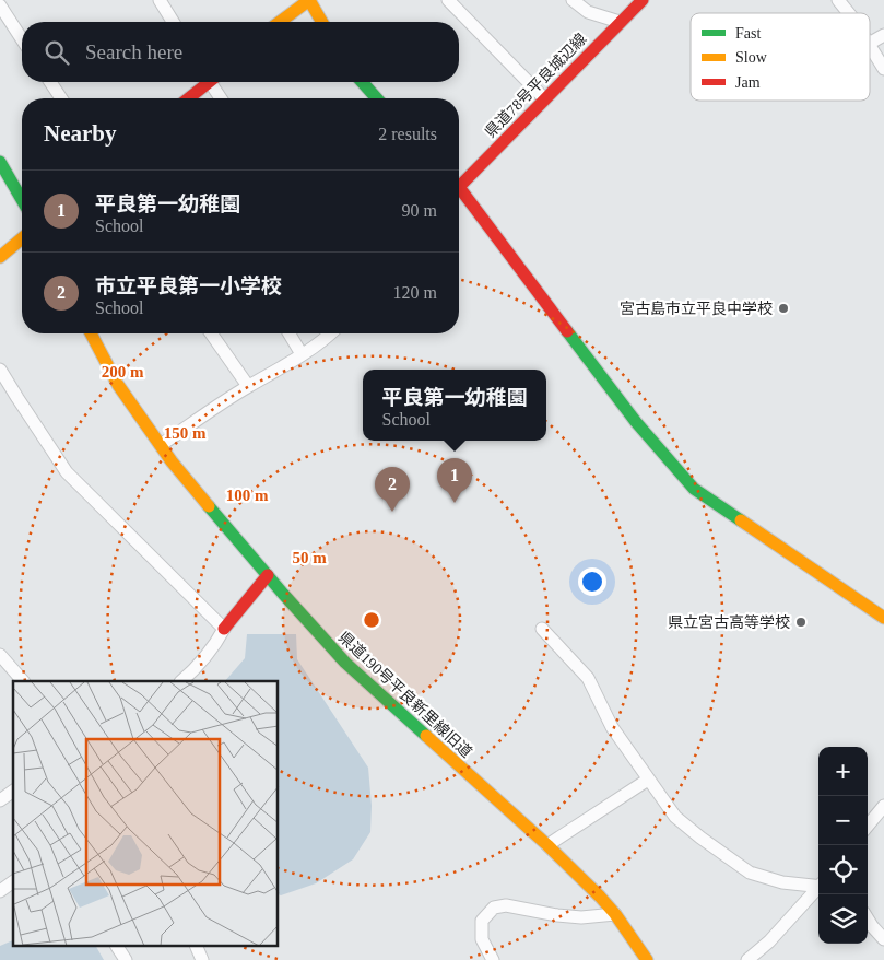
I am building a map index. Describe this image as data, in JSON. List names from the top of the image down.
{
  "streets": {
    "street": ["県道78号平良城辺線", "県道190号平良新里線旧道"]
  },
  "places": ["宮古島市立平良中学校", "県立宮古高等学校"],
  "legend": ["Fast", "Slow", "Jam"],
  "page": {
    "search": "Search here",
    "heading": ["Nearby", "2 results"],
    "list": [
      {
        "mark": "1",
        "name": "平良第一幼稚園",
        "note": "School",
        "value": "90 m"
      },
      {
        "mark": "2",
        "name": "市立平良第一小学校",
        "note": "School",
        "value": "120 m"
      }
    ],
    "popup": ["平良第一幼稚園", "School"],
    "pins": ["1", "2"],
    "map_buttons": ["+", "−"]
  },
  "rings": [
    "200 m",
    "150 m",
    "100 m",
    "50 m"
  ]
}
